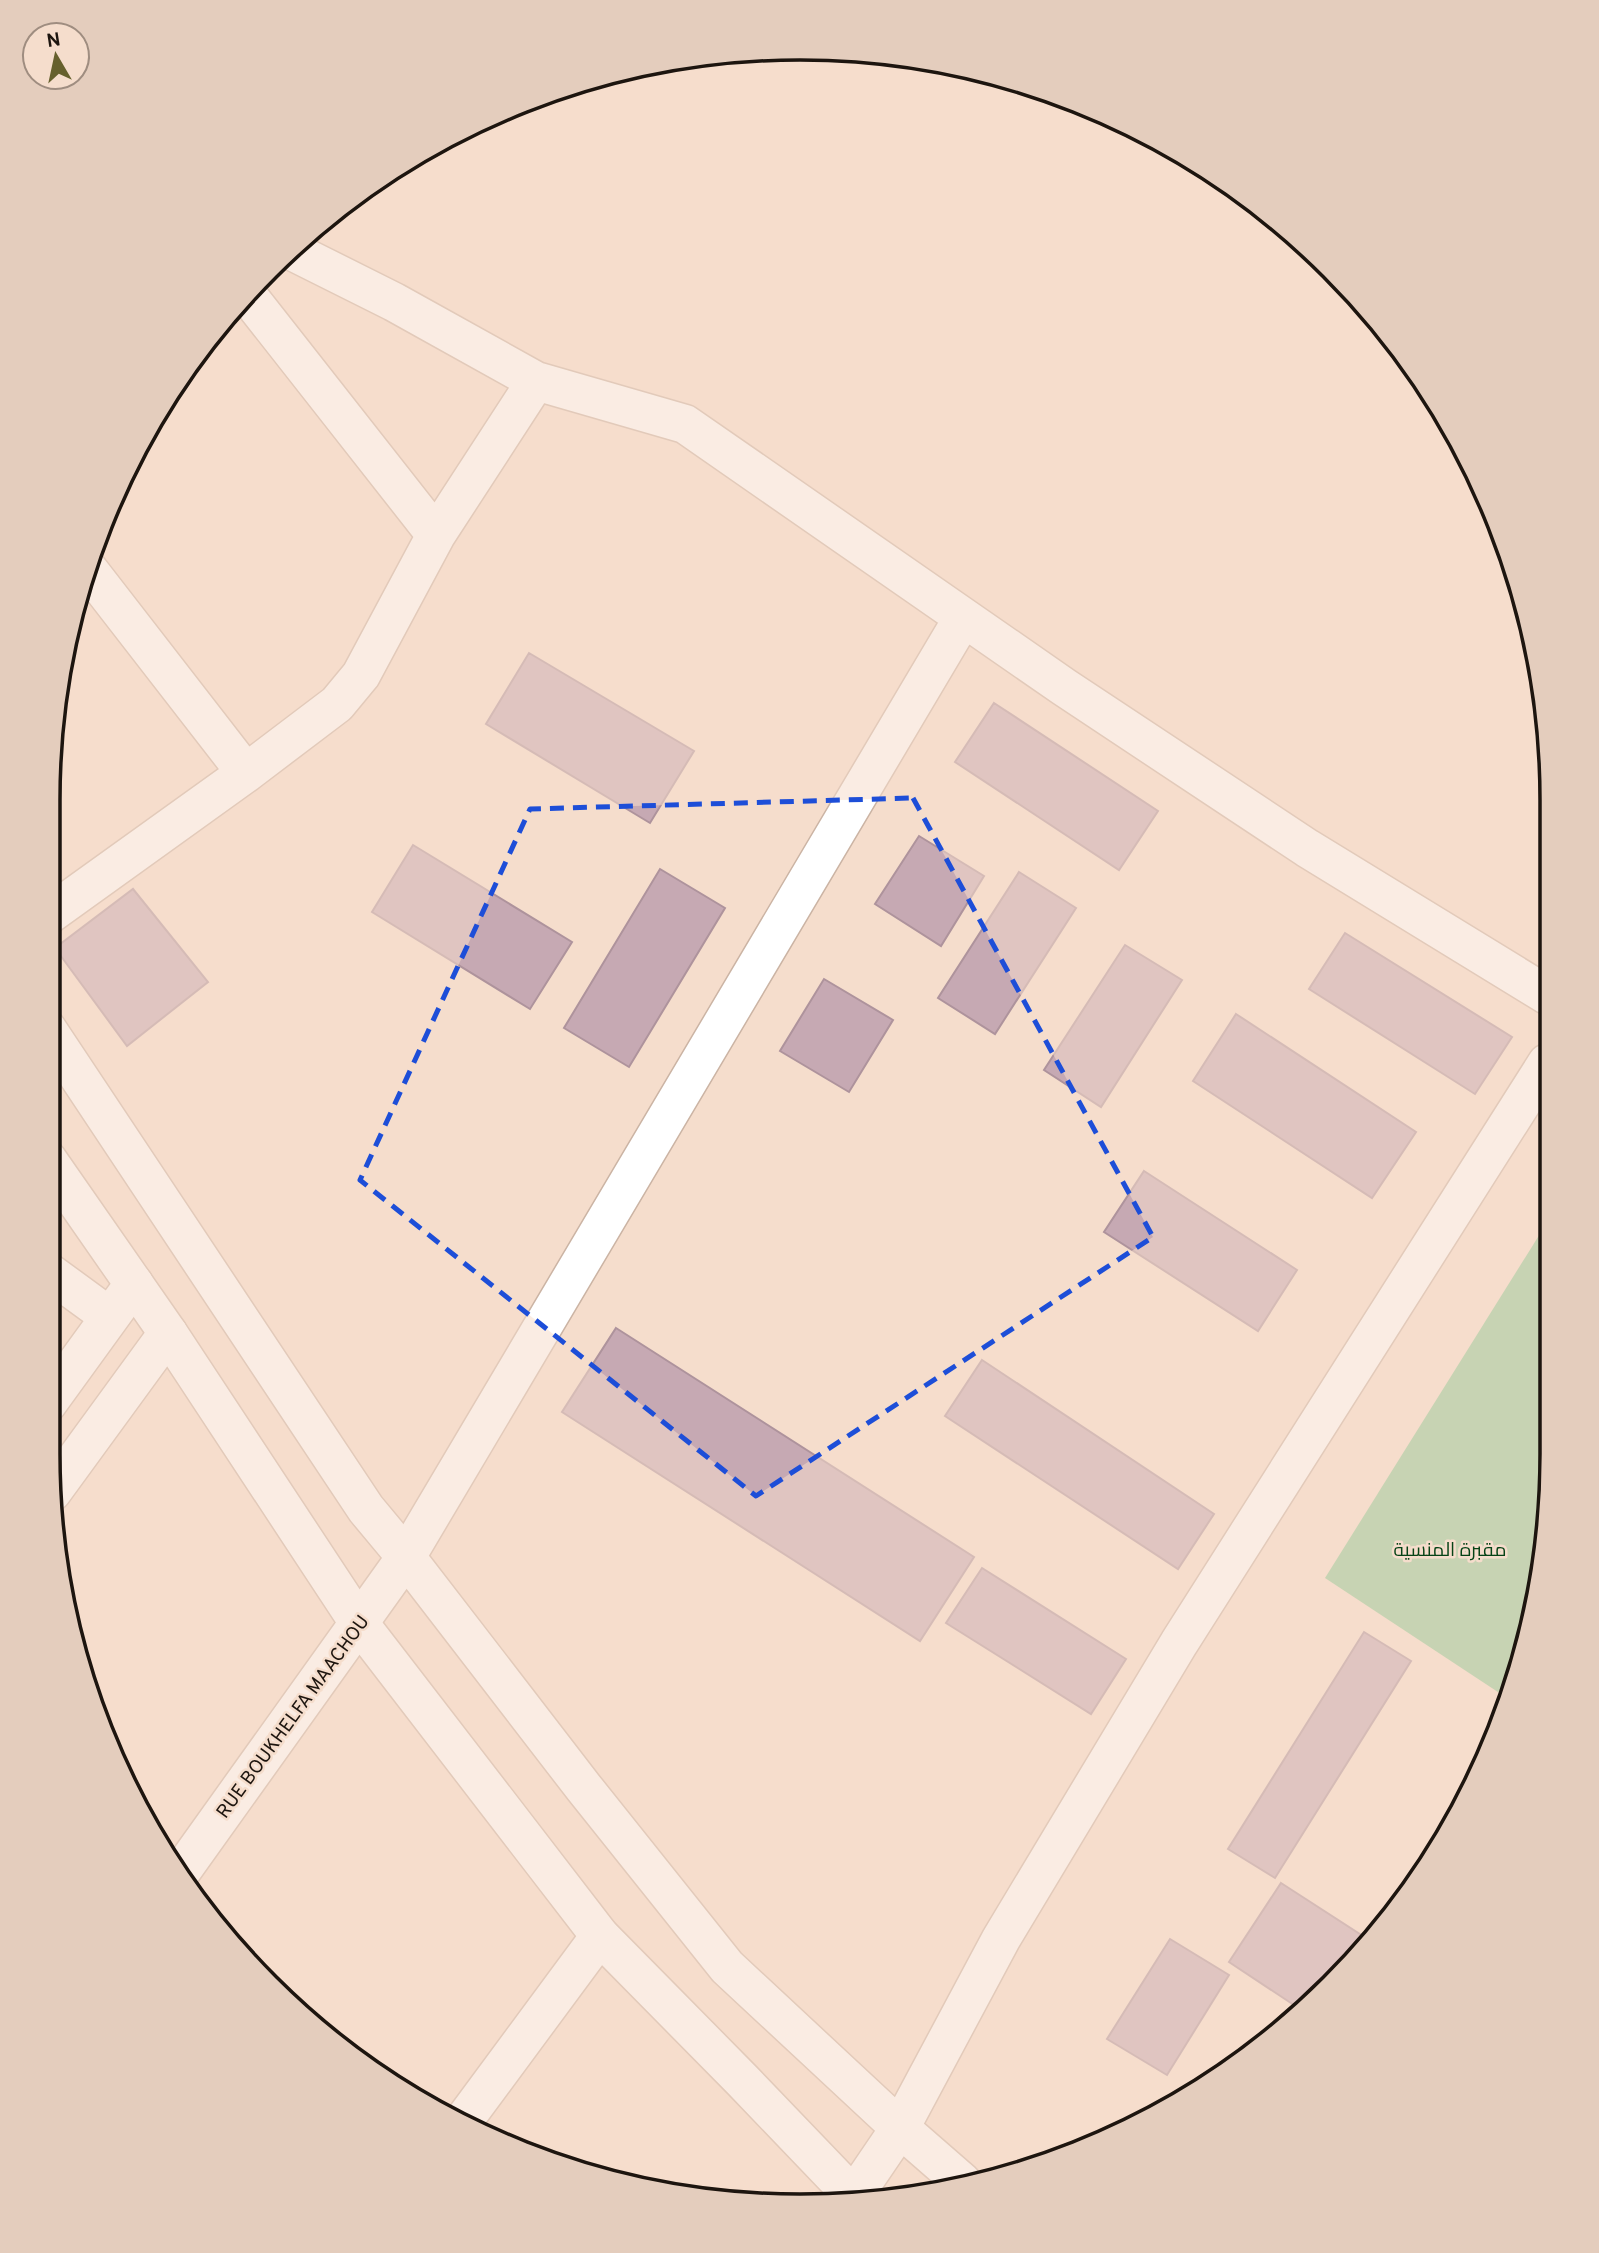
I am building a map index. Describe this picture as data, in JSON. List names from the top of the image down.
{
  "streets": {
    "street": ["RUE BOUKHELFA MAACHOU"]
  },
  "parks": ["مقبرة المنسية"],
  "north": "top"
}
